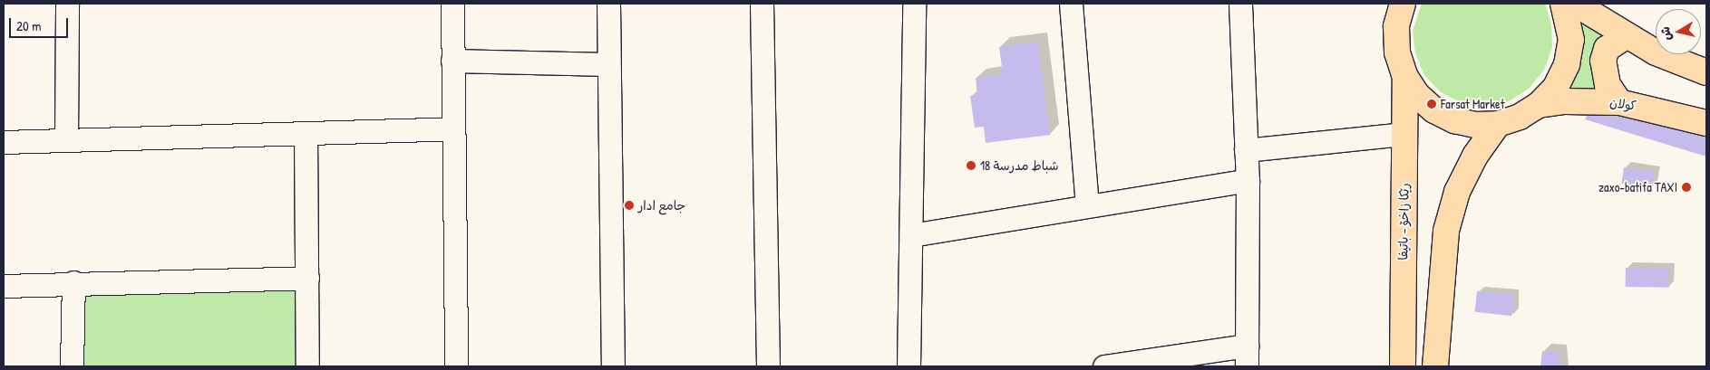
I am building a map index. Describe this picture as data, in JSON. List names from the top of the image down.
{
  "streets": {
    "main road": ["كولان", "رێکا زاخۆ - باتیفا"]
  },
  "places": [
    "Farsat Market",
    "18 شباط مدرسة",
    "zaxo-batifa TAXI",
    "جامع ادار"
  ],
  "scale_bar": "20 m",
  "north": "left"
}
